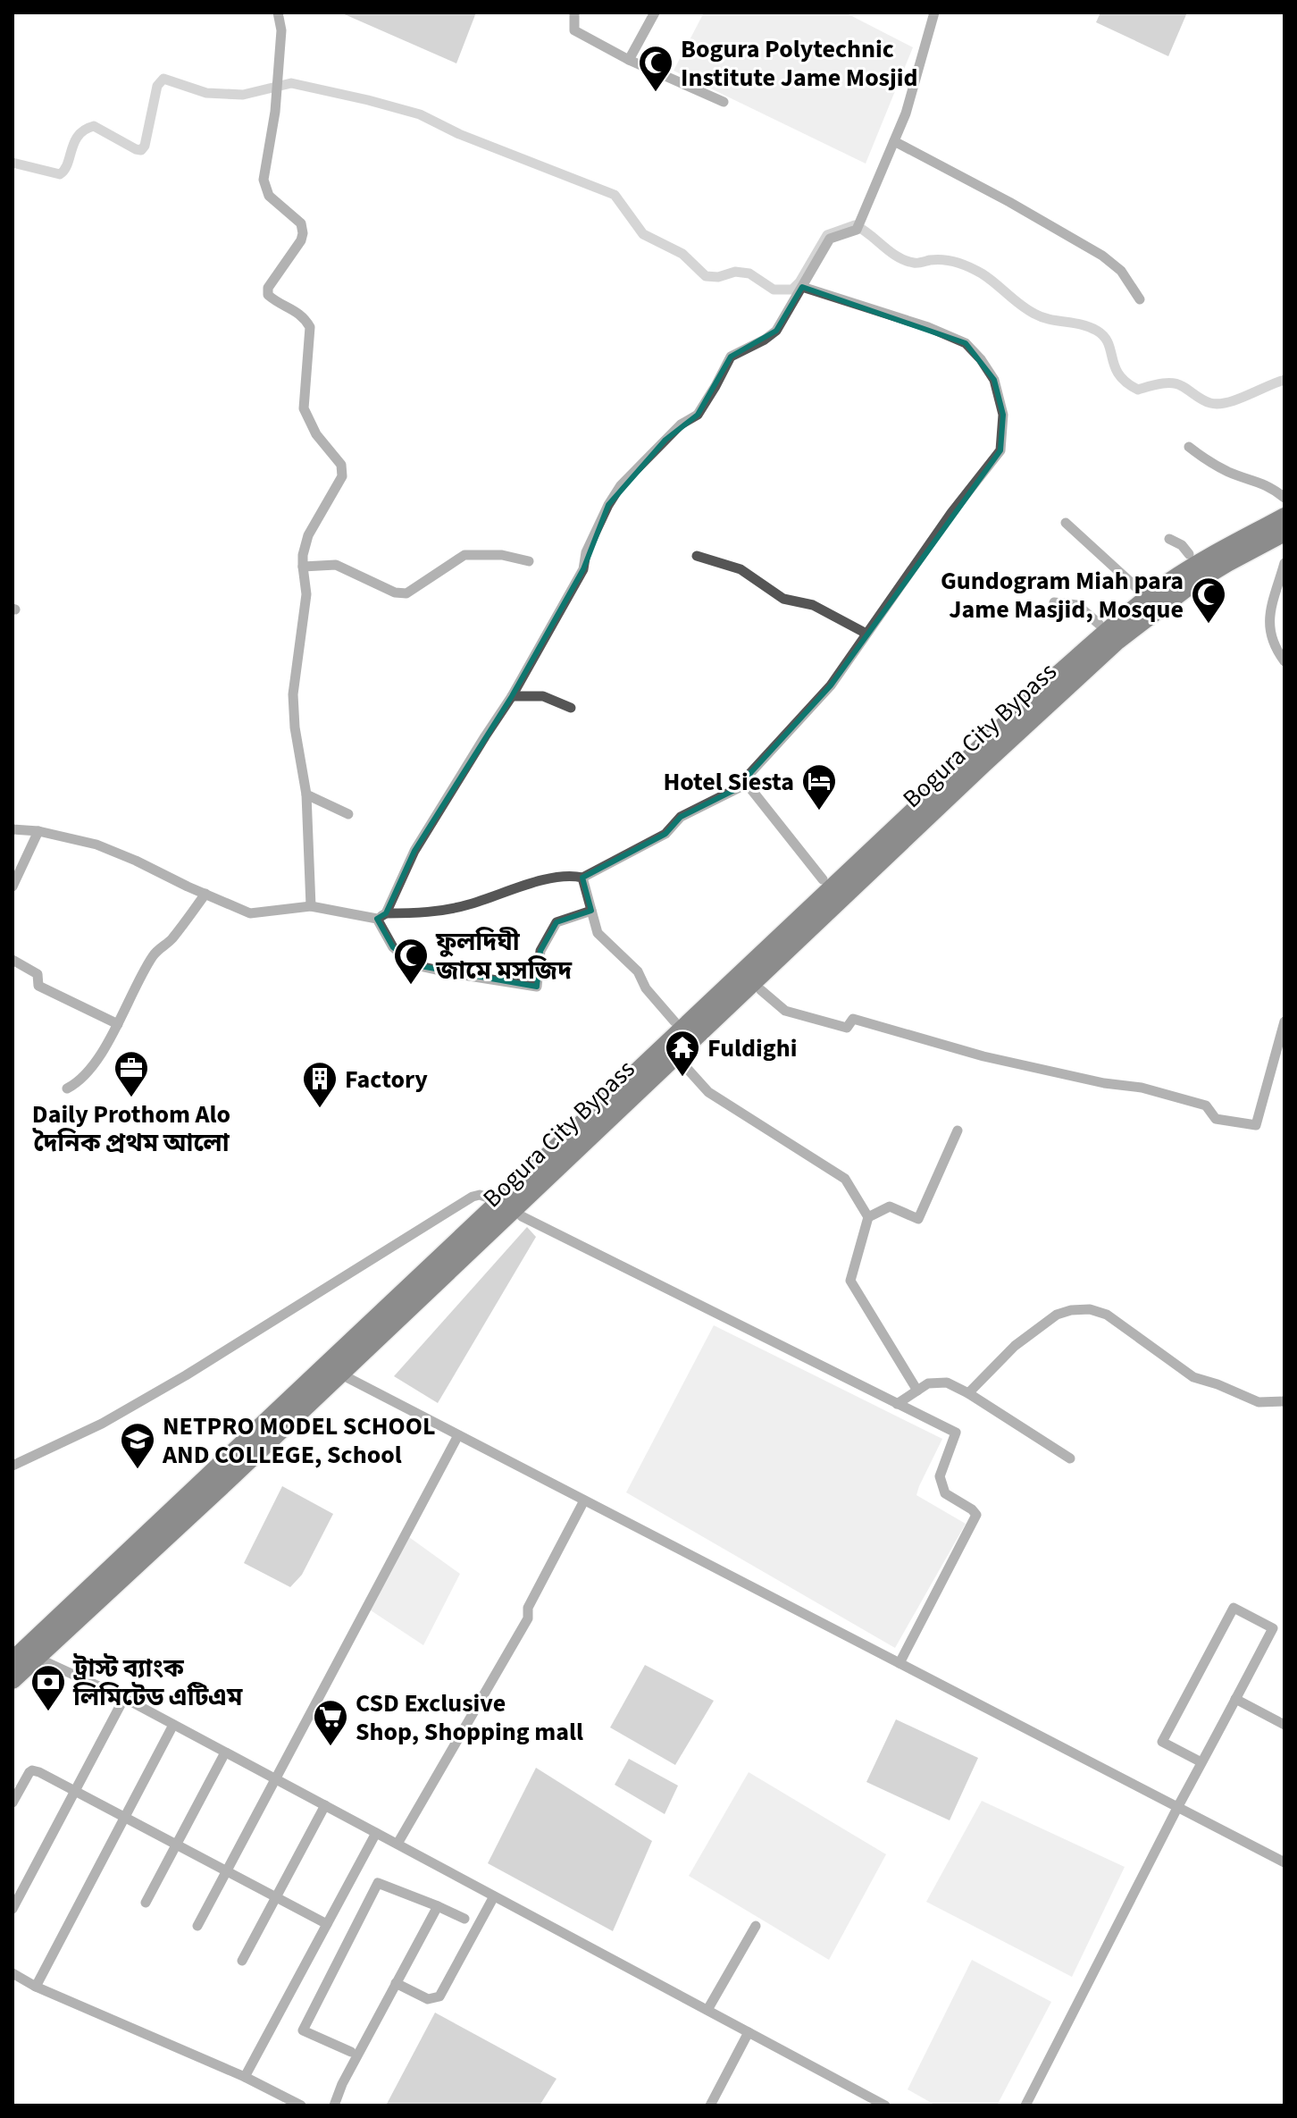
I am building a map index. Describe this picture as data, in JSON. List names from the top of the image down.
{
  "streets": {
    "highway": ["Bogura City Bypass"]
  },
  "places": {
    "mosque": ["Bogura Polytechnic Institute Jame Mosjid", "Gundogram Miah para Jame Masjid, Mosque", "ফুলদিঘী জামে মসজিদ"],
    "hotel": ["Hotel Siesta"],
    "temple": ["Fuldighi"],
    "office": ["Daily Prothom Alo দৈনিক প্রথম আলো"],
    "building": ["Factory"],
    "school or university": ["NETPRO MODEL SCHOOL AND COLLEGE, School"],
    "bank": ["ট্রাস্ট ব্যাংক লিমিটেড এটিএম"],
    "supermarket": ["CSD Exclusive Shop, Shopping mall"]
  }
}
